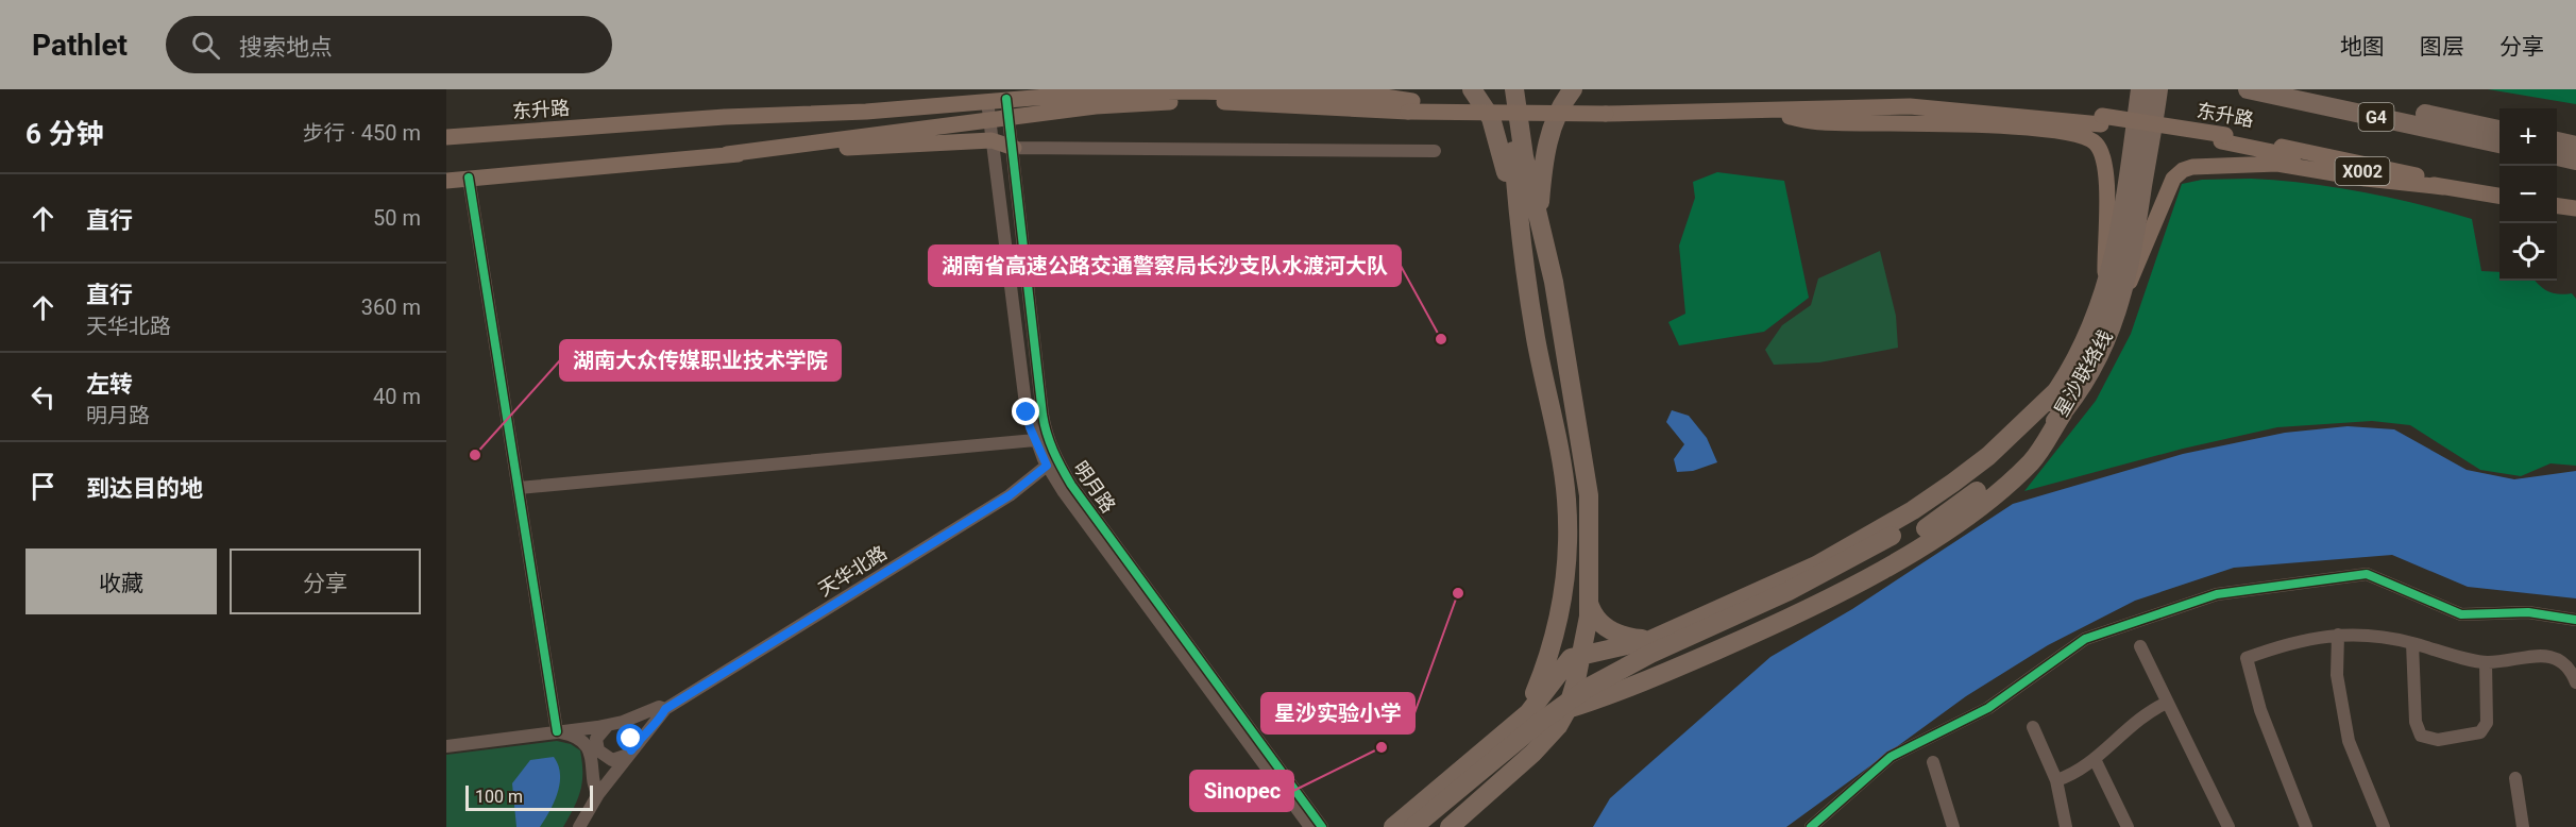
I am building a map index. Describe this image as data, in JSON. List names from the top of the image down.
{
  "streets": {
    "highway": ["G4", "星沙联络线"],
    "main road": ["东升路", "X002"],
    "street": ["明月路", "天华北路"]
  },
  "crossings": [
    ["东升路", "明月路"],
    ["明月路", "天华北路"]
  ],
  "places": [
    "湖南省高速公路交通警察局长沙支队水渡河大队",
    "湖南大众传媒职业技术学院",
    "星沙实验小学",
    "Sinopec"
  ],
  "scale_bar": "100 m",
  "page": {
    "header": "Pathlet",
    "search": "搜索地点",
    "nav": ["地图", "图层", "分享"],
    "heading": ["6 分钟", "步行 · 450 m"],
    "map_buttons": ["+", "−"],
    "list": [
      ["直行", "50 m"],
      ["直行", "天华北路", "360 m"],
      ["左转", "明月路", "40 m"],
      "到达目的地"
    ],
    "buttons": ["收藏", "分享"],
    "scale": "100 m"
  }
}
